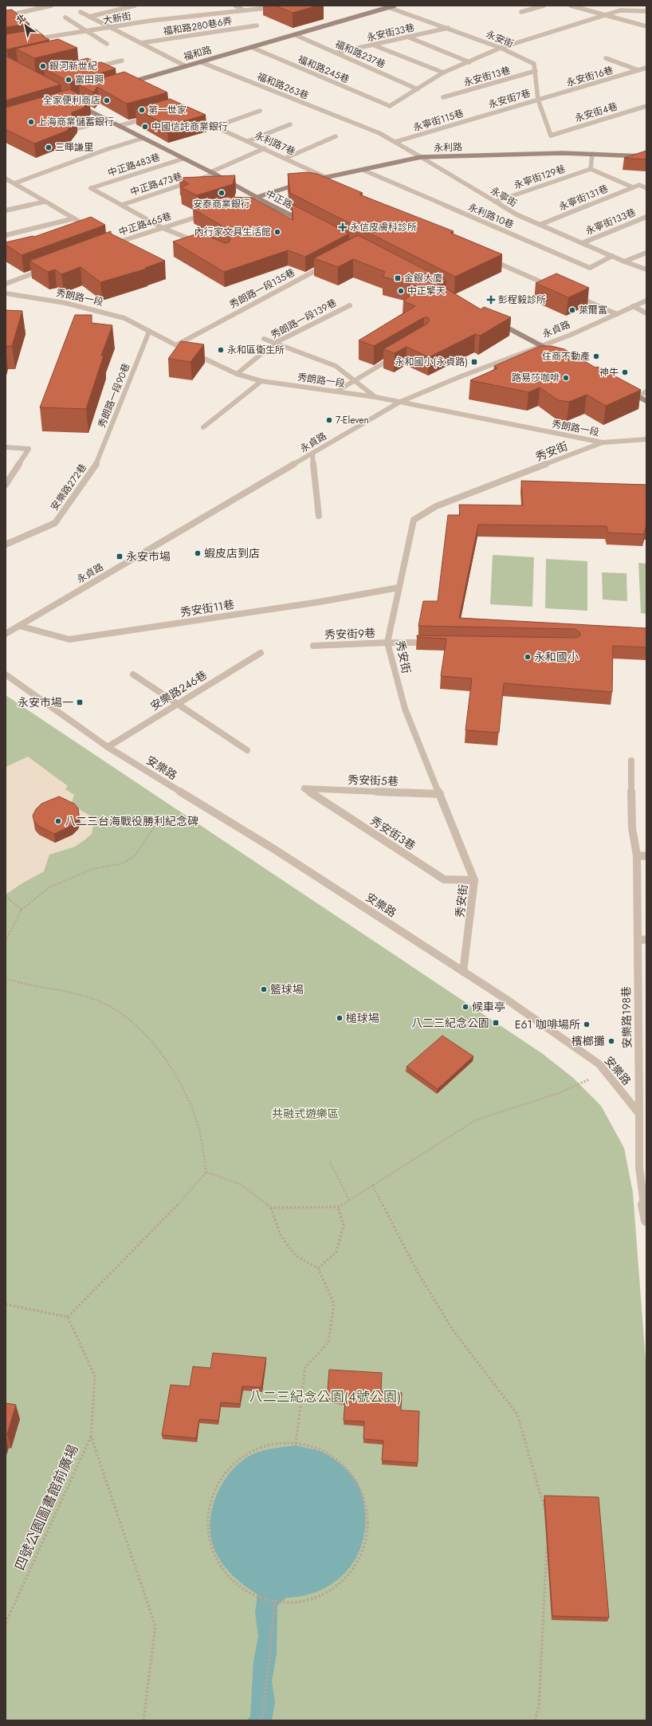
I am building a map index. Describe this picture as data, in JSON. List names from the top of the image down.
{
  "streets": {
    "street": [
      "大新街",
      "福和路280巷6弄",
      "永安街33巷",
      "永安街",
      "福和路",
      "福和路237巷",
      "福和路245巷",
      "永安街13巷",
      "永安街16巷",
      "福和路263巷",
      "永安街7巷",
      "永安街4巷",
      "永寧街115巷",
      "永利路7巷",
      "永利路",
      "中正路483巷",
      "永寧街129巷",
      "中正路473巷",
      "永寧街",
      "永寧街131巷",
      "中正路",
      "永利路10巷",
      "永寧街133巷",
      "中正路465巷",
      "秀朗路一段135巷",
      "秀朗路一段",
      "秀朗路一段139巷",
      "永貞路",
      "秀朗路一段90巷",
      "秀安街",
      "安樂路272巷",
      "秀安街11巷",
      "秀安街9巷",
      "安樂路246巷",
      "安樂路",
      "秀安街5巷",
      "秀安街3巷",
      "安樂路198巷"
    ],
    "path": ["四號公園圖書館前廣場"]
  },
  "crossings": [
    ["永安街33巷", "永安街"],
    ["永安街33巷", "福和路237巷"],
    ["永安街", "福和路"],
    ["永安街", "永安街13巷"],
    ["福和路", "福和路237巷"],
    ["福和路", "福和路245巷"],
    ["福和路", "福和路263巷"],
    ["福和路237巷", "福和路245巷"],
    ["永安街16巷", "永安街7巷"],
    ["永安街16巷", "永安街4巷"],
    ["福和路263巷", "永寧街"],
    ["永安街7巷", "永安街4巷"],
    ["永安街7巷", "永寧街115巷"],
    ["永寧街115巷", "永寧街"],
    ["永利路7巷", "永利路"],
    ["永利路7巷", "中正路473巷"],
    ["永利路", "永寧街"],
    ["永利路", "中正路"],
    ["永利路", "永利路10巷"],
    ["中正路483巷", "中正路473巷"],
    ["中正路483巷", "中正路"],
    ["永寧街129巷", "永寧街"],
    ["中正路473巷", "中正路"],
    ["永寧街", "永寧街131巷"],
    ["永寧街", "永利路10巷"],
    ["永寧街", "永寧街133巷"],
    ["秀朗路一段135巷", "秀朗路一段"],
    ["秀朗路一段", "秀朗路一段139巷"],
    ["秀朗路一段", "永貞路"],
    ["秀朗路一段", "秀朗路一段90巷"],
    ["秀朗路一段", "秀安街"],
    ["永貞路", "秀安街11巷"],
    ["秀朗路一段90巷", "安樂路272巷"],
    ["秀安街", "秀安街11巷"],
    ["秀安街", "秀安街9巷"],
    ["秀安街", "安樂路"],
    ["秀安街", "秀安街5巷"],
    ["秀安街", "秀安街3巷"],
    ["安樂路246巷", "安樂路"],
    ["安樂路", "安樂路198巷"],
    ["秀安街5巷", "秀安街3巷"]
  ],
  "parks": ["共融式遊樂區", "八二三紀念公園(4號公園)"],
  "places": {
    "other": [
      "銀河新世紀",
      "富田興",
      "全家便利商店",
      "第一世家",
      "上海商業儲蓄銀行",
      "中國信託商業銀行",
      "三暉謙里",
      "安泰商業銀行",
      "內行家文具生活館",
      "中正擎天",
      "萊爾富",
      "永和區衛生所",
      "住商不動產",
      "神牛",
      "路易莎咖啡",
      "7-Eleven",
      "蝦皮店到店",
      "永和國小",
      "八二三台海戰役勝利紀念碑",
      "籃球場",
      "候車亭",
      "槌球場",
      "E61 咖啡場所",
      "檳榔攤"
    ],
    "health": ["永信皮膚科診所", "彭程毅診所"],
    "transit": [
      "金銀大廈",
      "永和國小(永貞路)",
      "永安市場",
      "永安市場一",
      "八二三紀念公園"
    ]
  },
  "north": "top left"
}
